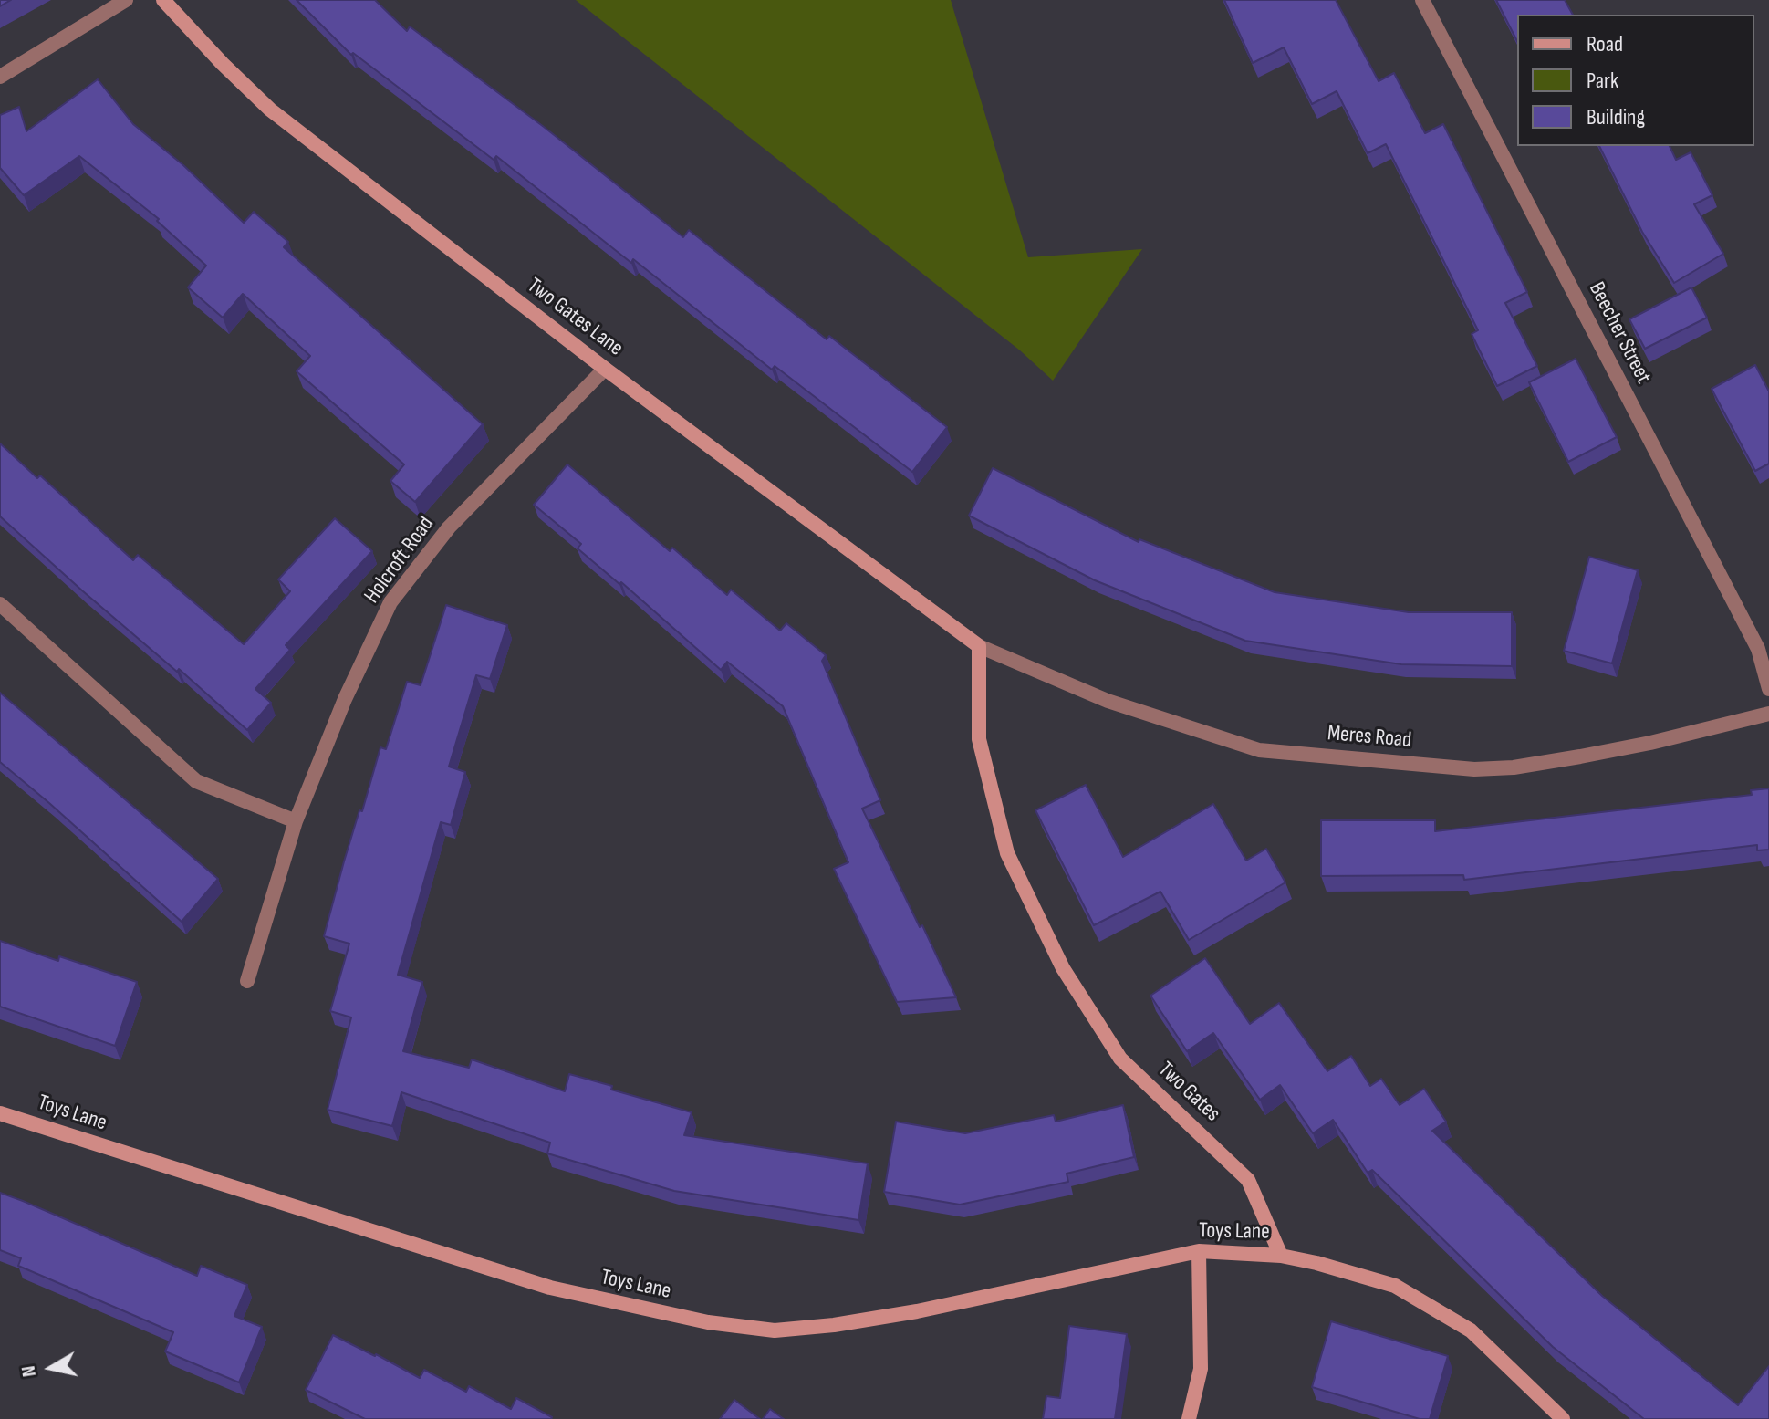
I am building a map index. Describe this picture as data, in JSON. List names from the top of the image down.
{
  "streets": {
    "street": [
      "Two Gates Lane",
      "Beecher Street",
      "Holcroft Road",
      "Meres Road",
      "Two Gates",
      "Toys Lane"
    ]
  },
  "crossings": [
    ["Two Gates Lane", "Holcroft Road"],
    ["Two Gates Lane", "Meres Road"],
    ["Two Gates Lane", "Two Gates"],
    ["Meres Road", "Two Gates"],
    ["Two Gates", "Toys Lane"]
  ],
  "legend": ["Road", "Park", "Building"],
  "north": "left"
}
